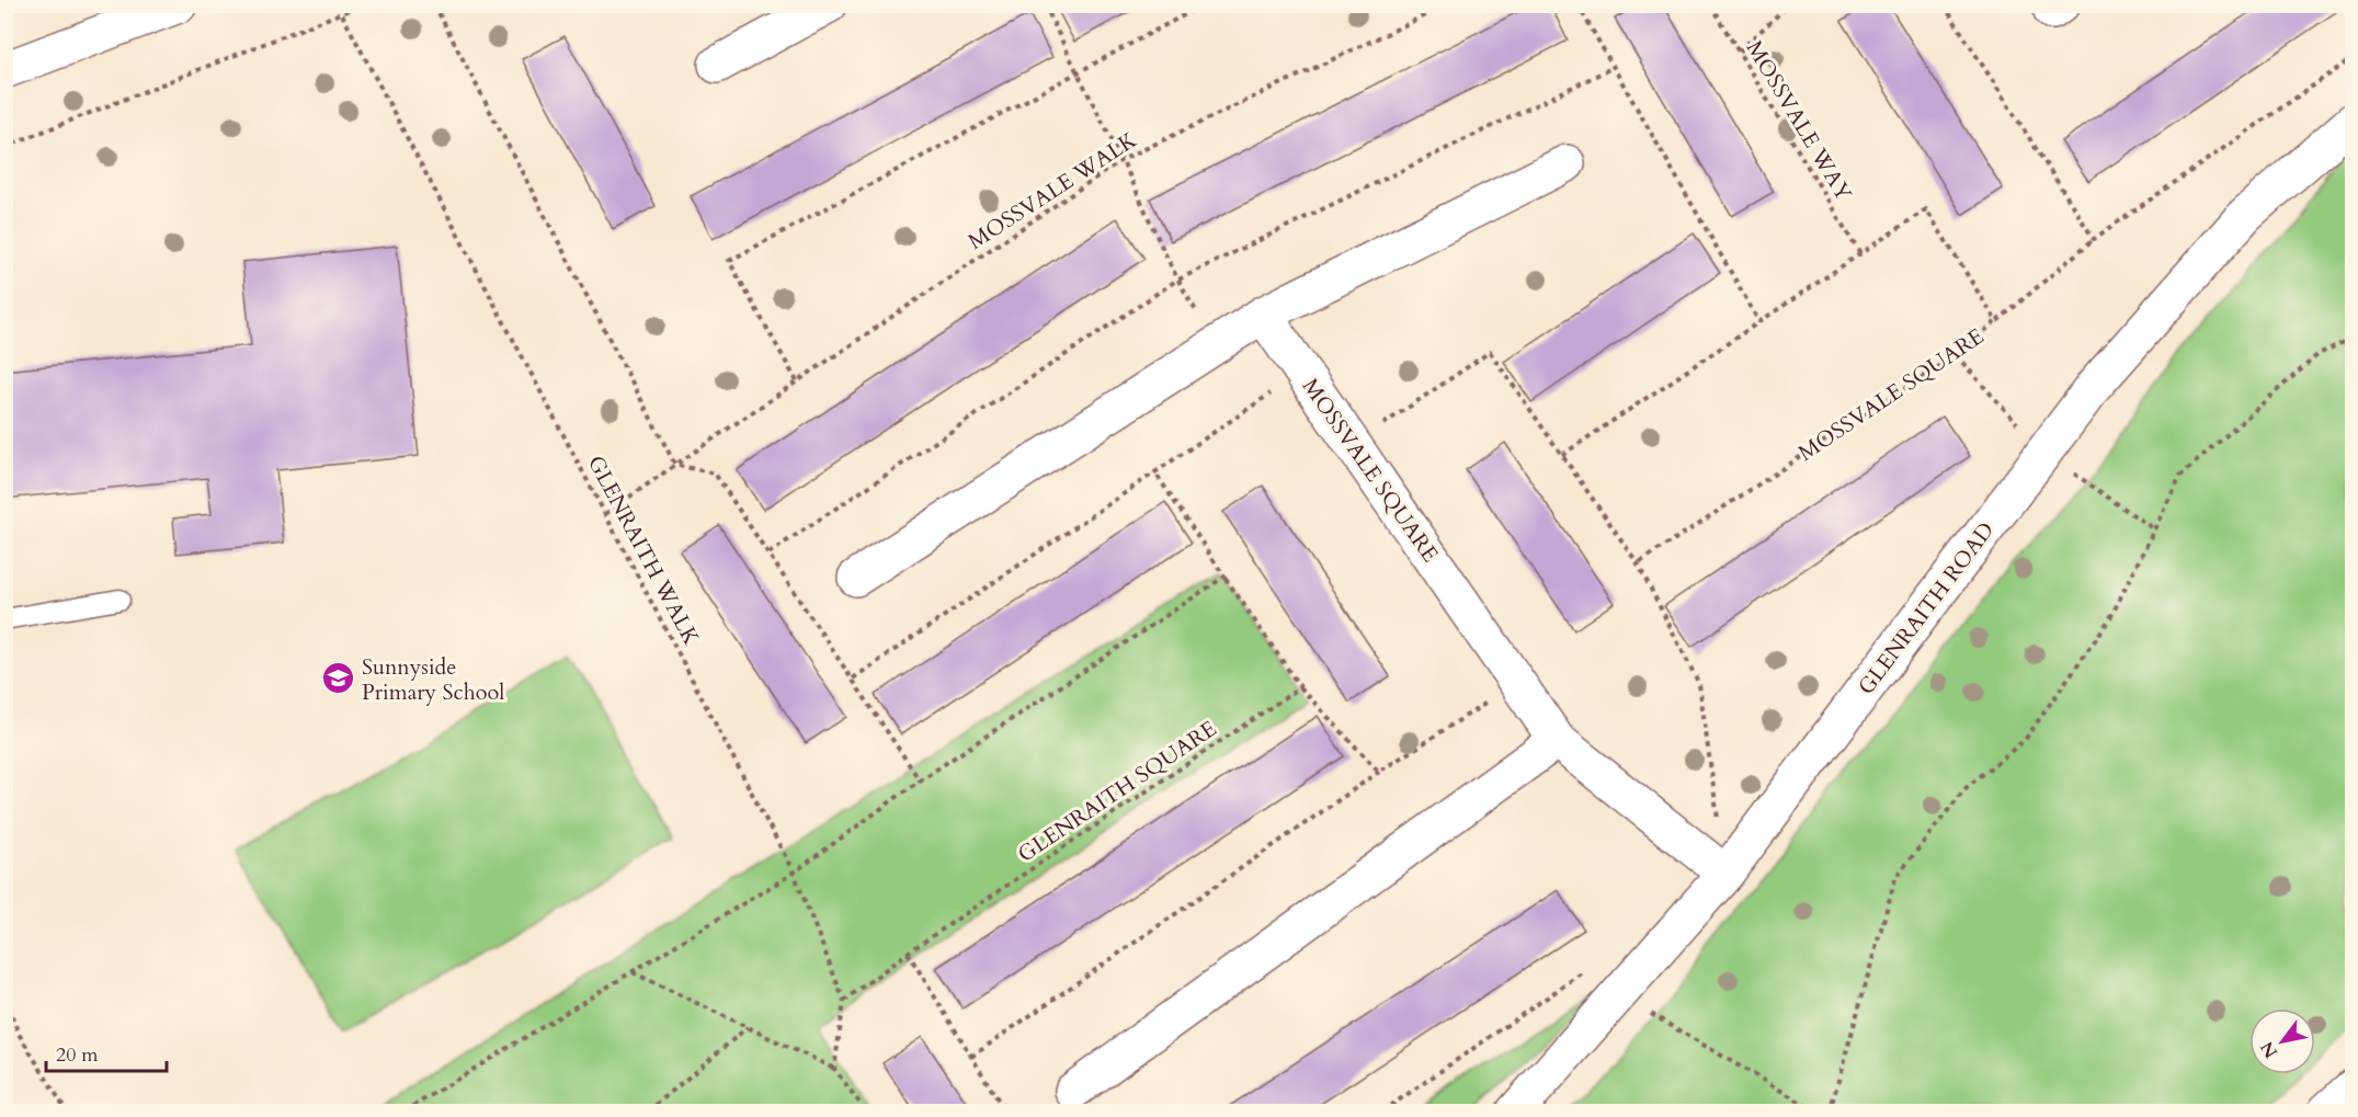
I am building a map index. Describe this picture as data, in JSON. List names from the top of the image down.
{
  "streets": {
    "street": ["MOSSVALE SQUARE", "GLENRAITH ROAD"],
    "path": [
      "MOSSVALE WAY",
      "MOSSVALE WALK",
      "GLENRAITH WALK",
      "GLENRAITH SQUARE"
    ]
  },
  "crossings": [
    ["MOSSVALE WAY", "MOSSVALE SQUARE"],
    ["MOSSVALE WALK", "GLENRAITH WALK"],
    ["MOSSVALE SQUARE", "GLENRAITH ROAD"],
    ["GLENRAITH WALK", "GLENRAITH SQUARE"]
  ],
  "places": {
    "school or university": ["Sunnyside Primary School"]
  },
  "scale_bar": "20 m",
  "north": "bottom left"
}
